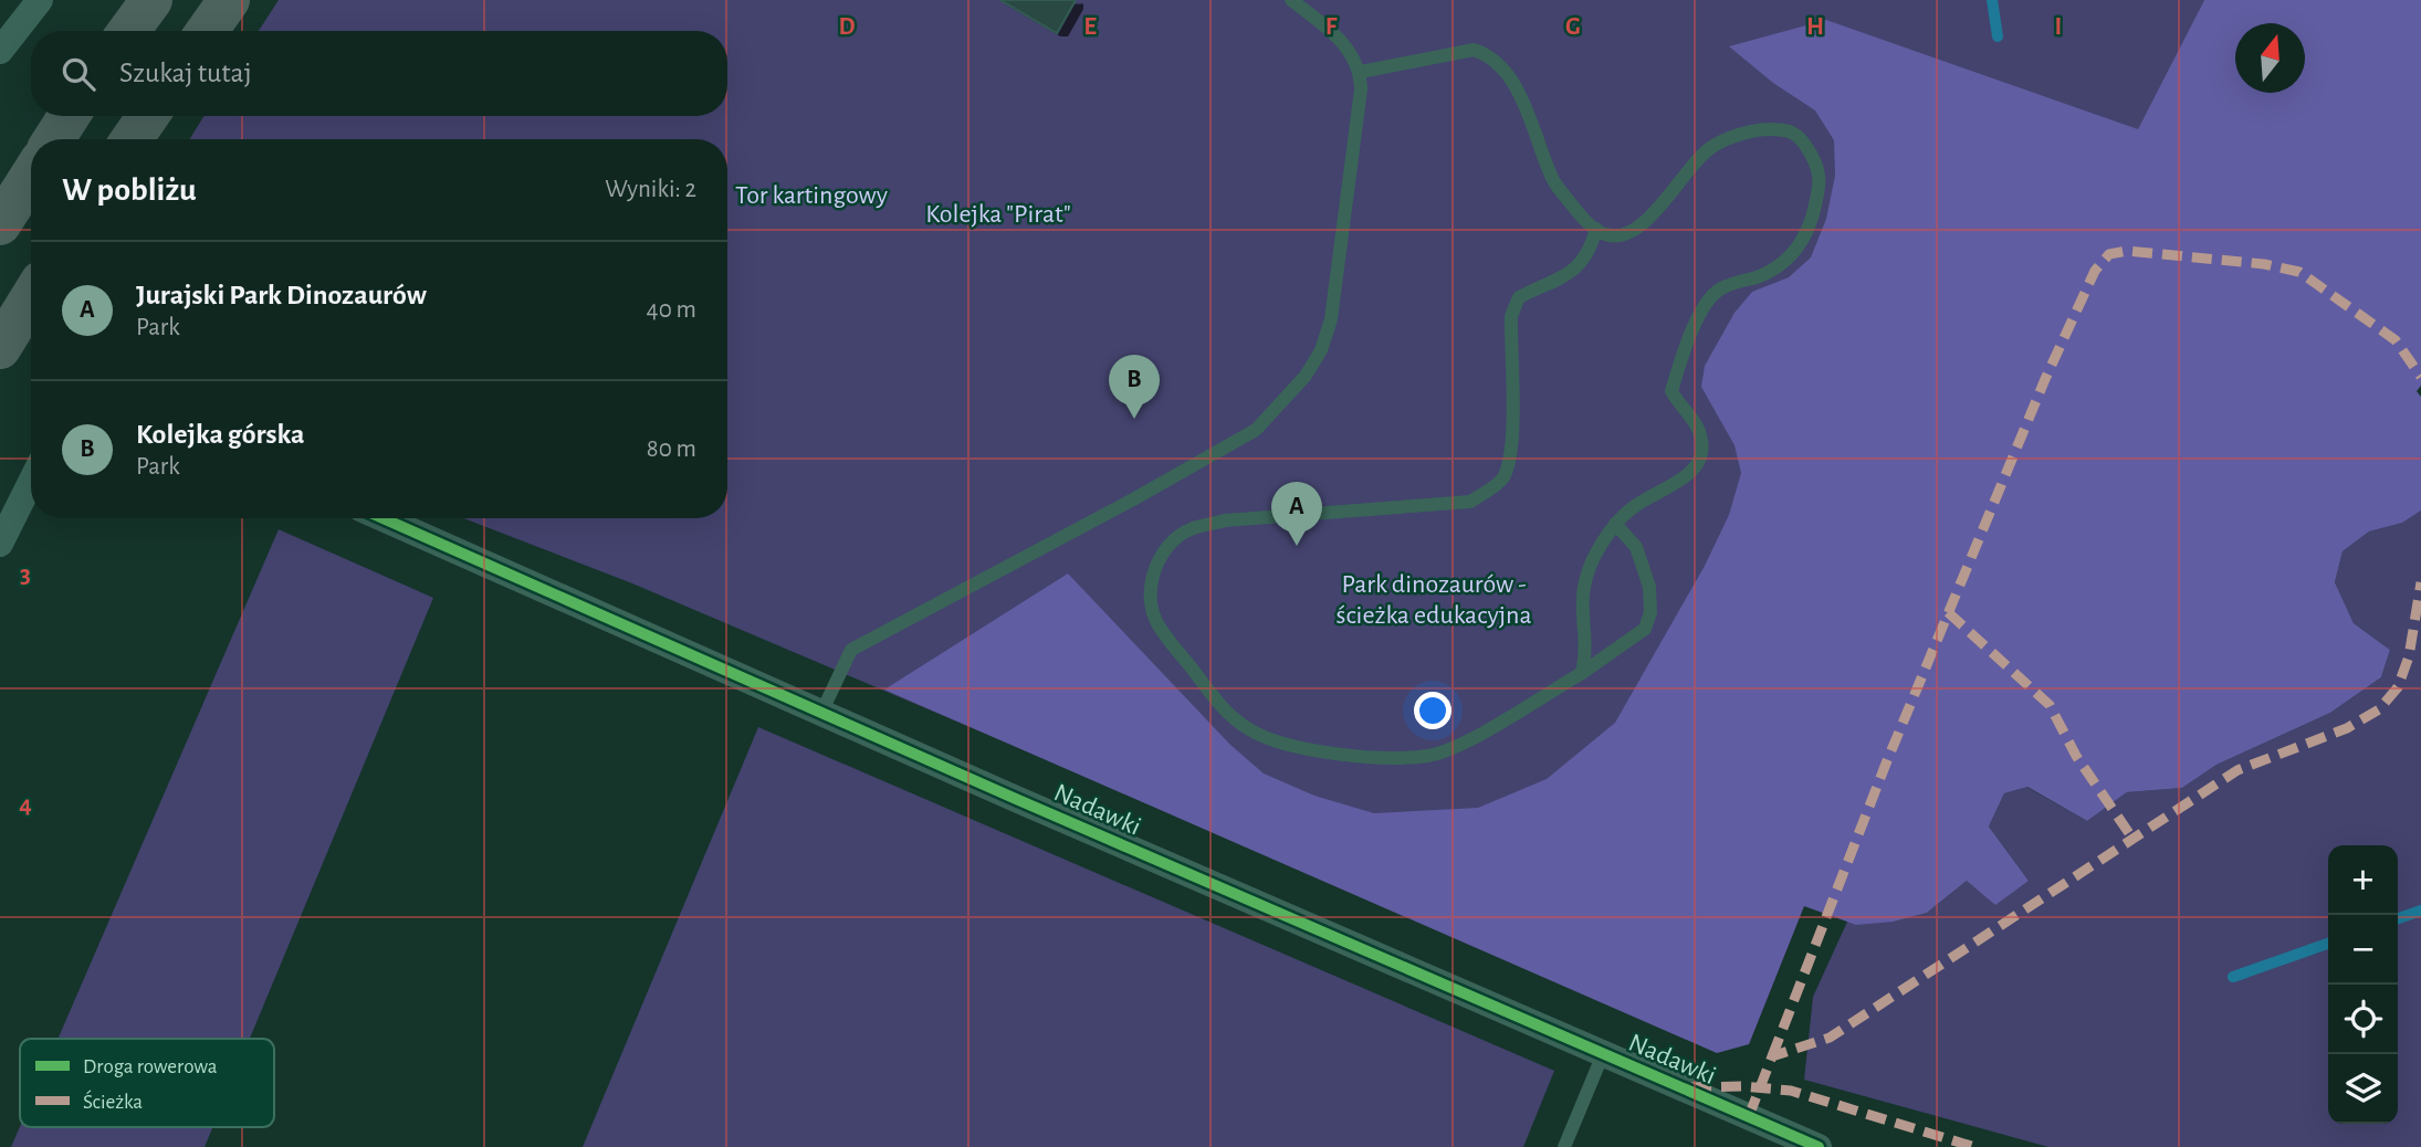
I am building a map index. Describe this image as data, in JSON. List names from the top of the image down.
{
  "streets": {
    "street": ["Nadawki"]
  },
  "parks": ["Tor kartingowy", "Kolejka \"Pirat\"", "Park dinozaurów - ścieżka edukacyjna"],
  "legend": ["Droga rowerowa", "Ścieżka"],
  "north": "top",
  "page": {
    "search": "Szukaj tutaj",
    "heading": ["W pobliżu", "Wyniki: 2"],
    "list": [
      {
        "mark": "A",
        "name": "Jurajski Park Dinozaurów",
        "note": "Park",
        "value": "40 m"
      },
      {
        "mark": "B",
        "name": "Kolejka górska",
        "note": "Park",
        "value": "80 m"
      }
    ],
    "pins": ["B", "A"],
    "map_buttons": ["+", "−"]
  },
  "grid": {
    "columns": [
      "D",
      "E",
      "F",
      "G",
      "H",
      "I"
    ],
    "rows": ["3", "4"]
  }
}
